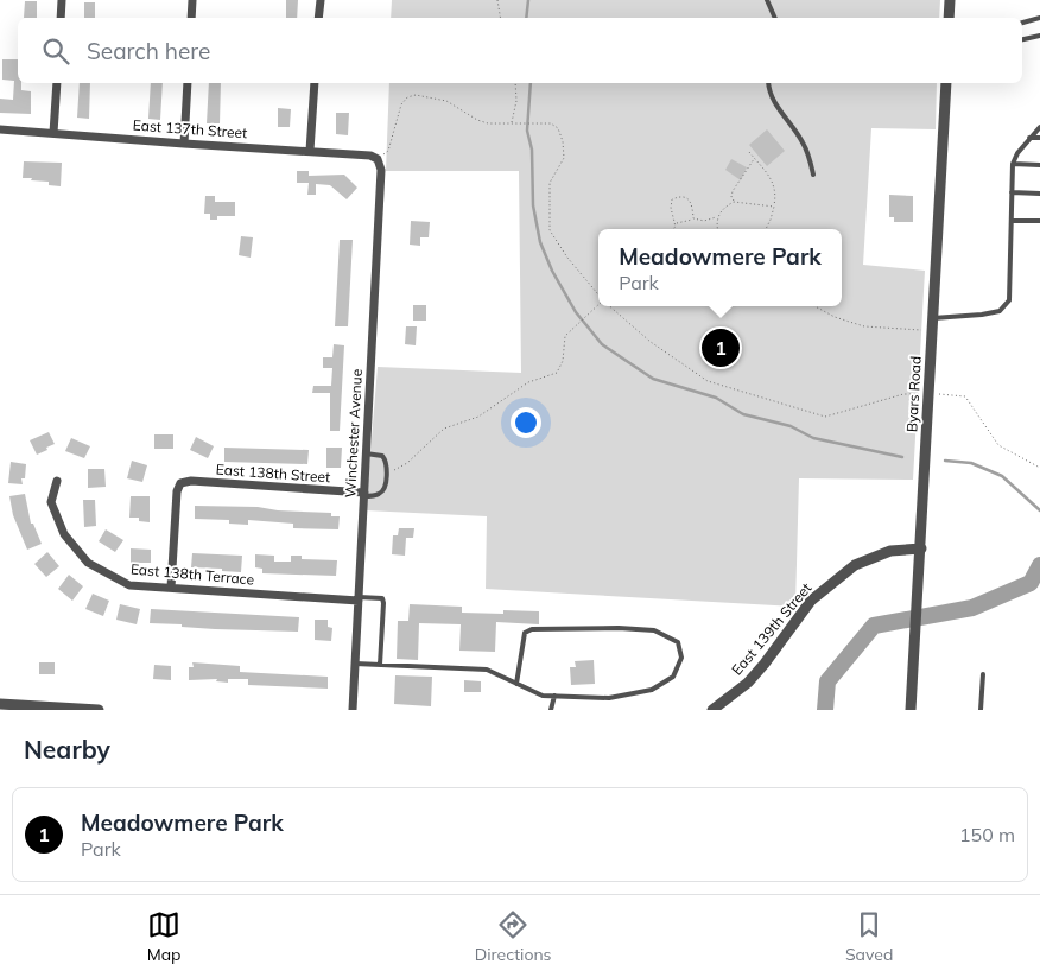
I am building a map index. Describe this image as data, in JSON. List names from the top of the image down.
{
  "streets": {
    "street": [
      "East 137th Street",
      "Byars Road",
      "Winchester Avenue",
      "East 138th Street",
      "East 138th Terrace",
      "East 139th Street"
    ]
  },
  "crossings": [
    ["East 137th Street", "Winchester Avenue"],
    ["Byars Road", "East 139th Street"],
    ["Winchester Avenue", "East 138th Street"],
    ["Winchester Avenue", "East 138th Terrace"],
    ["East 138th Street", "East 138th Terrace"]
  ],
  "page": {
    "search": "Search here",
    "popup": ["Meadowmere Park", "Park"],
    "pins": "1",
    "heading": "Nearby",
    "list": [
      {
        "mark": "1",
        "name": "Meadowmere Park",
        "note": "Park",
        "value": "150 m"
      }
    ],
    "nav": ["Map", "Directions", "Saved"]
  }
}
